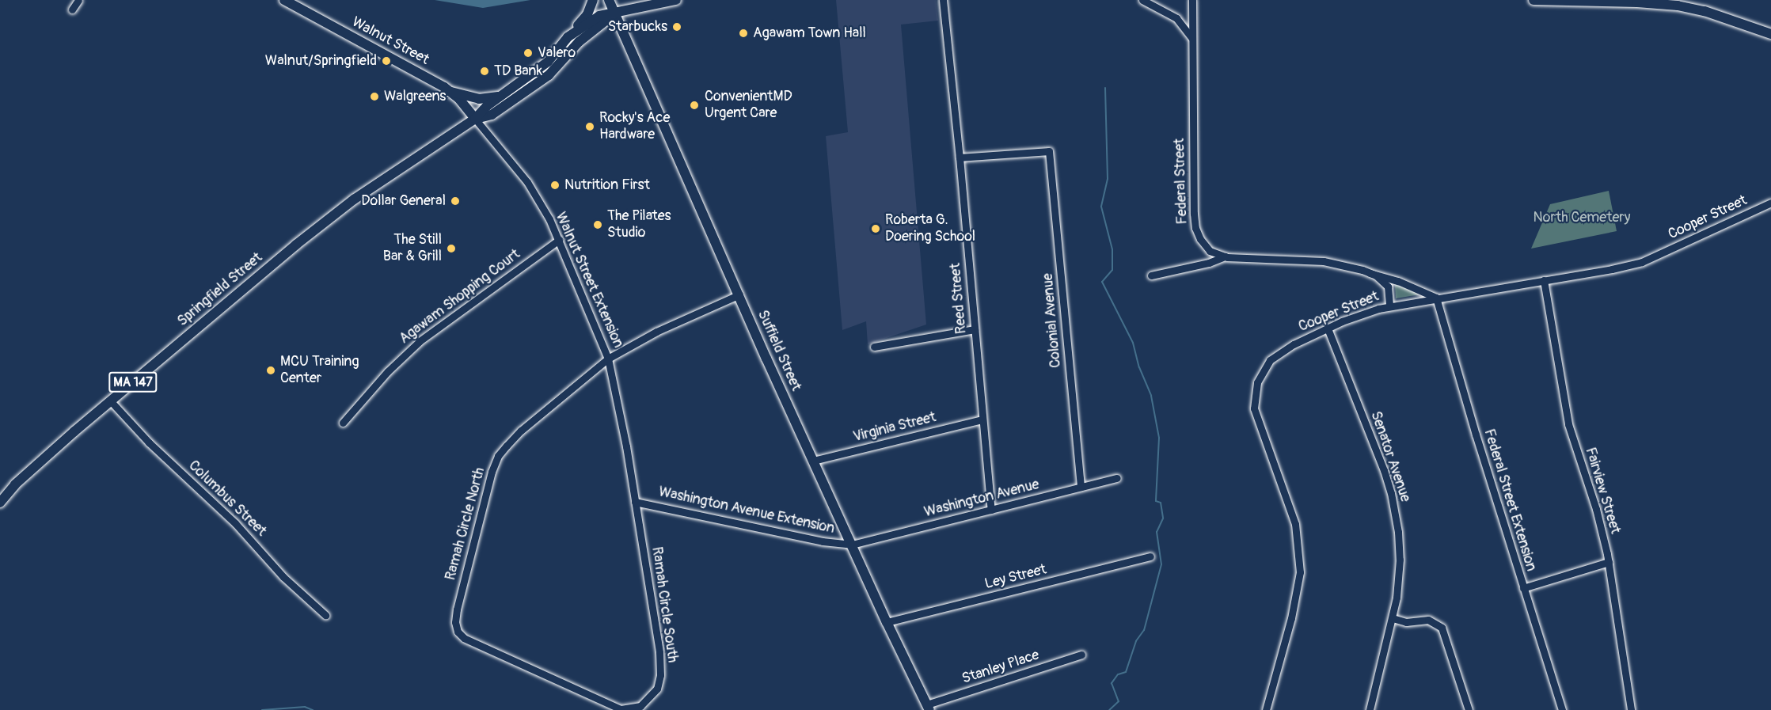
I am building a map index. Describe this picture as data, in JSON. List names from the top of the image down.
{
  "streets": {
    "main road": [
      "Walnut Street",
      "Springfield Street",
      "Suffield Street",
      "MA 147"
    ],
    "street": [
      "Federal Street",
      "Cooper Street",
      "Walnut Street Extension",
      "Agawam Shopping Court",
      "Reed Street",
      "Colonial Avenue",
      "Virginia Street",
      "Senator Avenue",
      "Fairview Street",
      "Columbus Street",
      "Washington Avenue",
      "Federal Street Extension",
      "Washington Avenue Extension",
      "Ramah Circle North",
      "Ley Street",
      "Ramah Circle South",
      "Stanley Place"
    ]
  },
  "crossings": [
    ["Walnut Street", "Walnut Street Extension"],
    ["Walnut Street", "Springfield Street"],
    ["Federal Street", "Cooper Street"],
    ["Federal Street", "Federal Street Extension"],
    ["Cooper Street", "Senator Avenue"],
    ["Cooper Street", "Fairview Street"],
    ["Cooper Street", "Federal Street Extension"],
    ["Walnut Street Extension", "Springfield Street"],
    ["Walnut Street Extension", "Agawam Shopping Court"],
    ["Walnut Street Extension", "Suffield Street"],
    ["Walnut Street Extension", "Ramah Circle North"],
    ["Walnut Street Extension", "Ramah Circle South"],
    ["Springfield Street", "Suffield Street"],
    ["Springfield Street", "MA 147"],
    ["Springfield Street", "Columbus Street"],
    ["Reed Street", "Colonial Avenue"],
    ["Reed Street", "Virginia Street"],
    ["Reed Street", "Washington Avenue"],
    ["Colonial Avenue", "Washington Avenue"],
    ["Suffield Street", "Virginia Street"],
    ["Suffield Street", "Washington Avenue"],
    ["Suffield Street", "Washington Avenue Extension"],
    ["Suffield Street", "Ley Street"],
    ["Suffield Street", "Stanley Place"],
    ["Washington Avenue", "Washington Avenue Extension"],
    ["Washington Avenue Extension", "Ramah Circle South"],
    ["Ramah Circle North", "Ramah Circle South"]
  ],
  "parks": ["North Cemetery"],
  "places": [
    "Starbucks",
    "Agawam Town Hall",
    "Valero",
    "Walnut/Springfield",
    "TD Bank",
    "Walgreens",
    "ConvenientMD Urgent Care",
    "Rocky's Ace Hardware",
    "Nutrition First",
    "Dollar General",
    "The Pilates Studio",
    "Roberta G. Doering School",
    "The Still Bar & Grill",
    "MCU Training Center"
  ]
}
